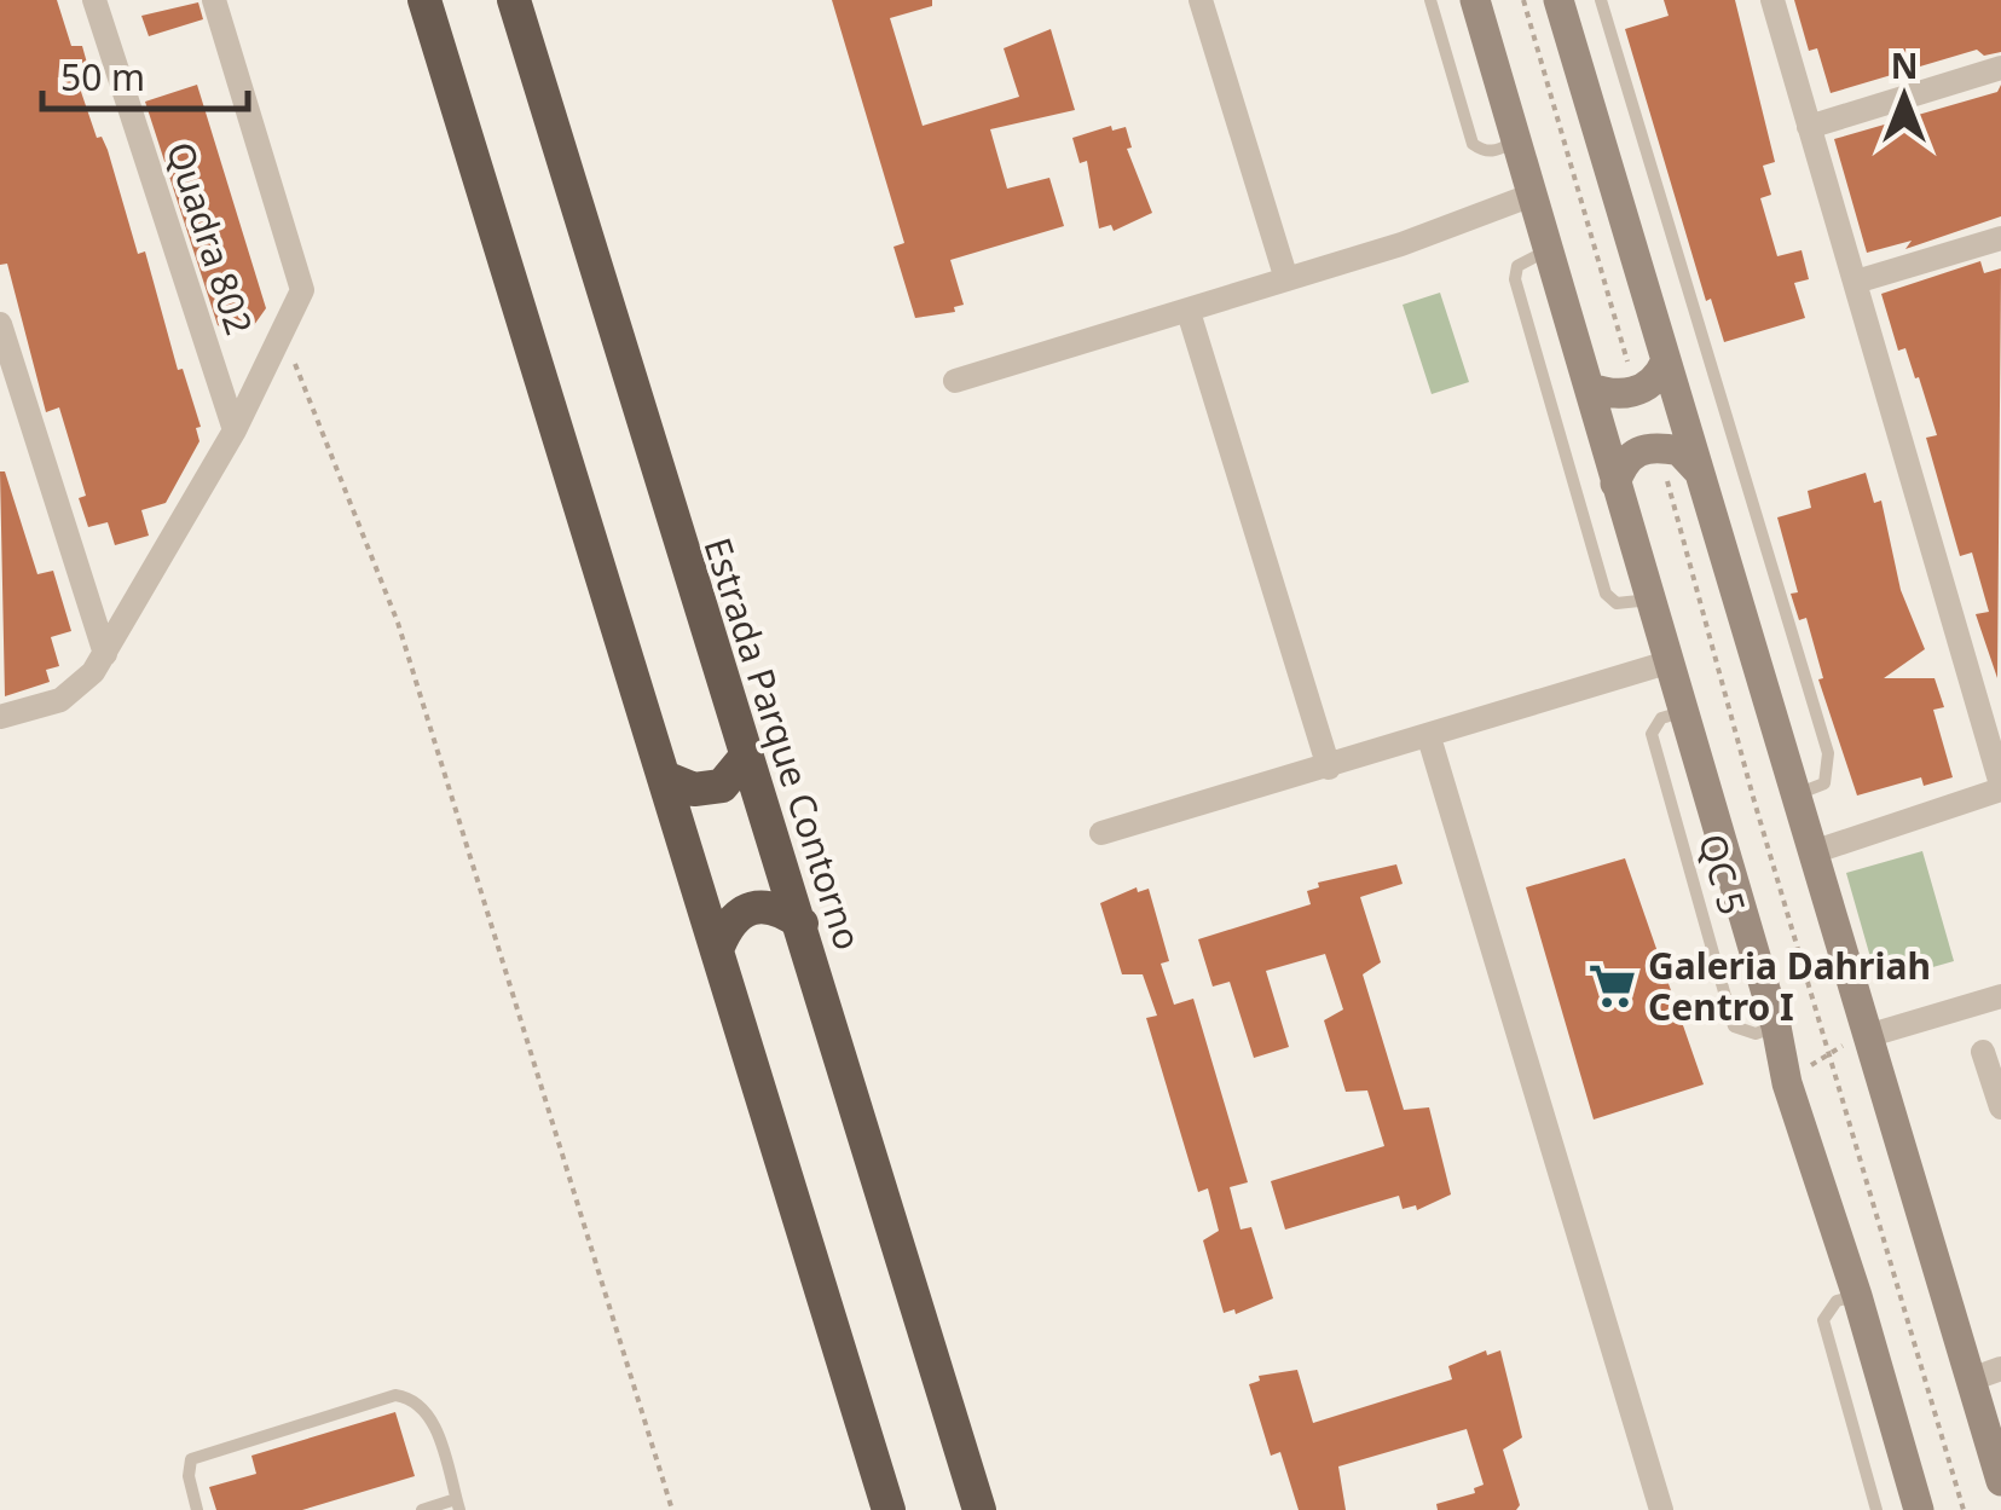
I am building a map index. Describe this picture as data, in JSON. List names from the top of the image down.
{
  "streets": {
    "highway": ["Estrada Parque Contorno"],
    "street": ["Quadra 802"]
  },
  "places": {
    "supermarket": ["Galeria Dahriah Centro I"]
  },
  "scale_bar": "50 m",
  "north": "top"
}
